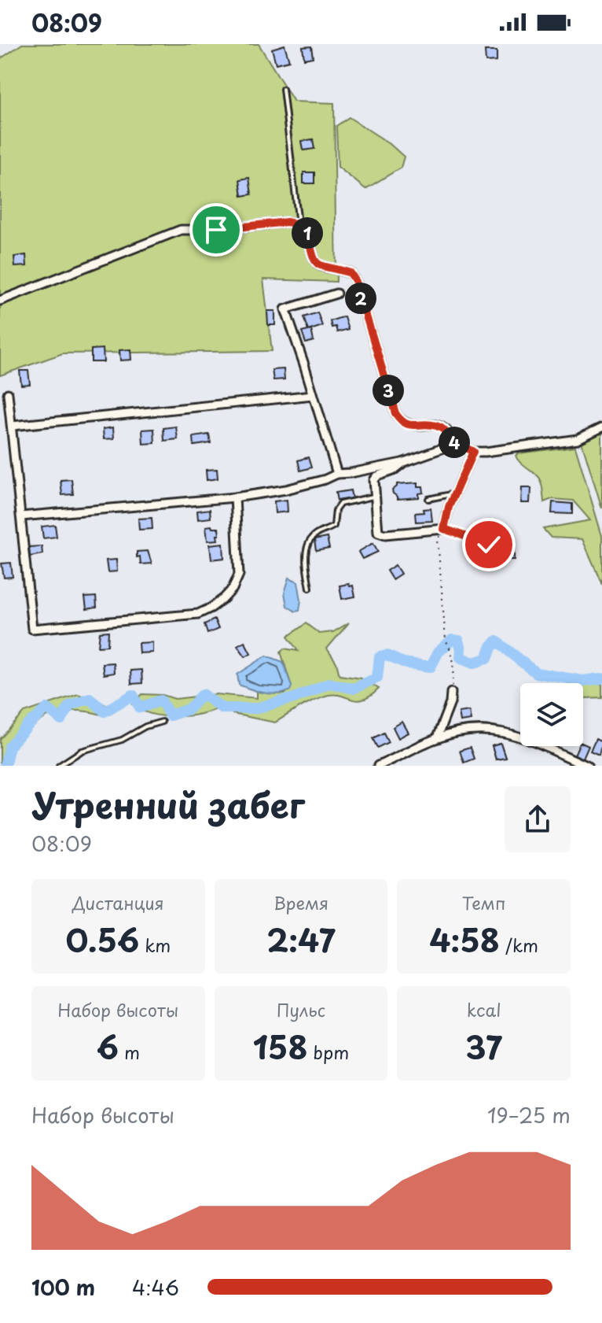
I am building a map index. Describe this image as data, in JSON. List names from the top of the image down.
{
  "page": {
    "status": "08:09",
    "pins": [
      "1",
      "2",
      "3",
      "4"
    ],
    "heading": ["Утренний забег", "08:09"],
    "stats": [
      ["Дистанция", "0.56 km"],
      ["Время", "2:47"],
      ["Темп", "4:58 /km"],
      ["Набор высоты", "6 m"],
      ["Пульс", "158 bpm"],
      ["kcal", "37"]
    ],
    "chart": ["Набор высоты", "19–25 m"],
    "list": [
      {
        "name": "100 m",
        "note": "4:46"
      }
    ]
  }
}
